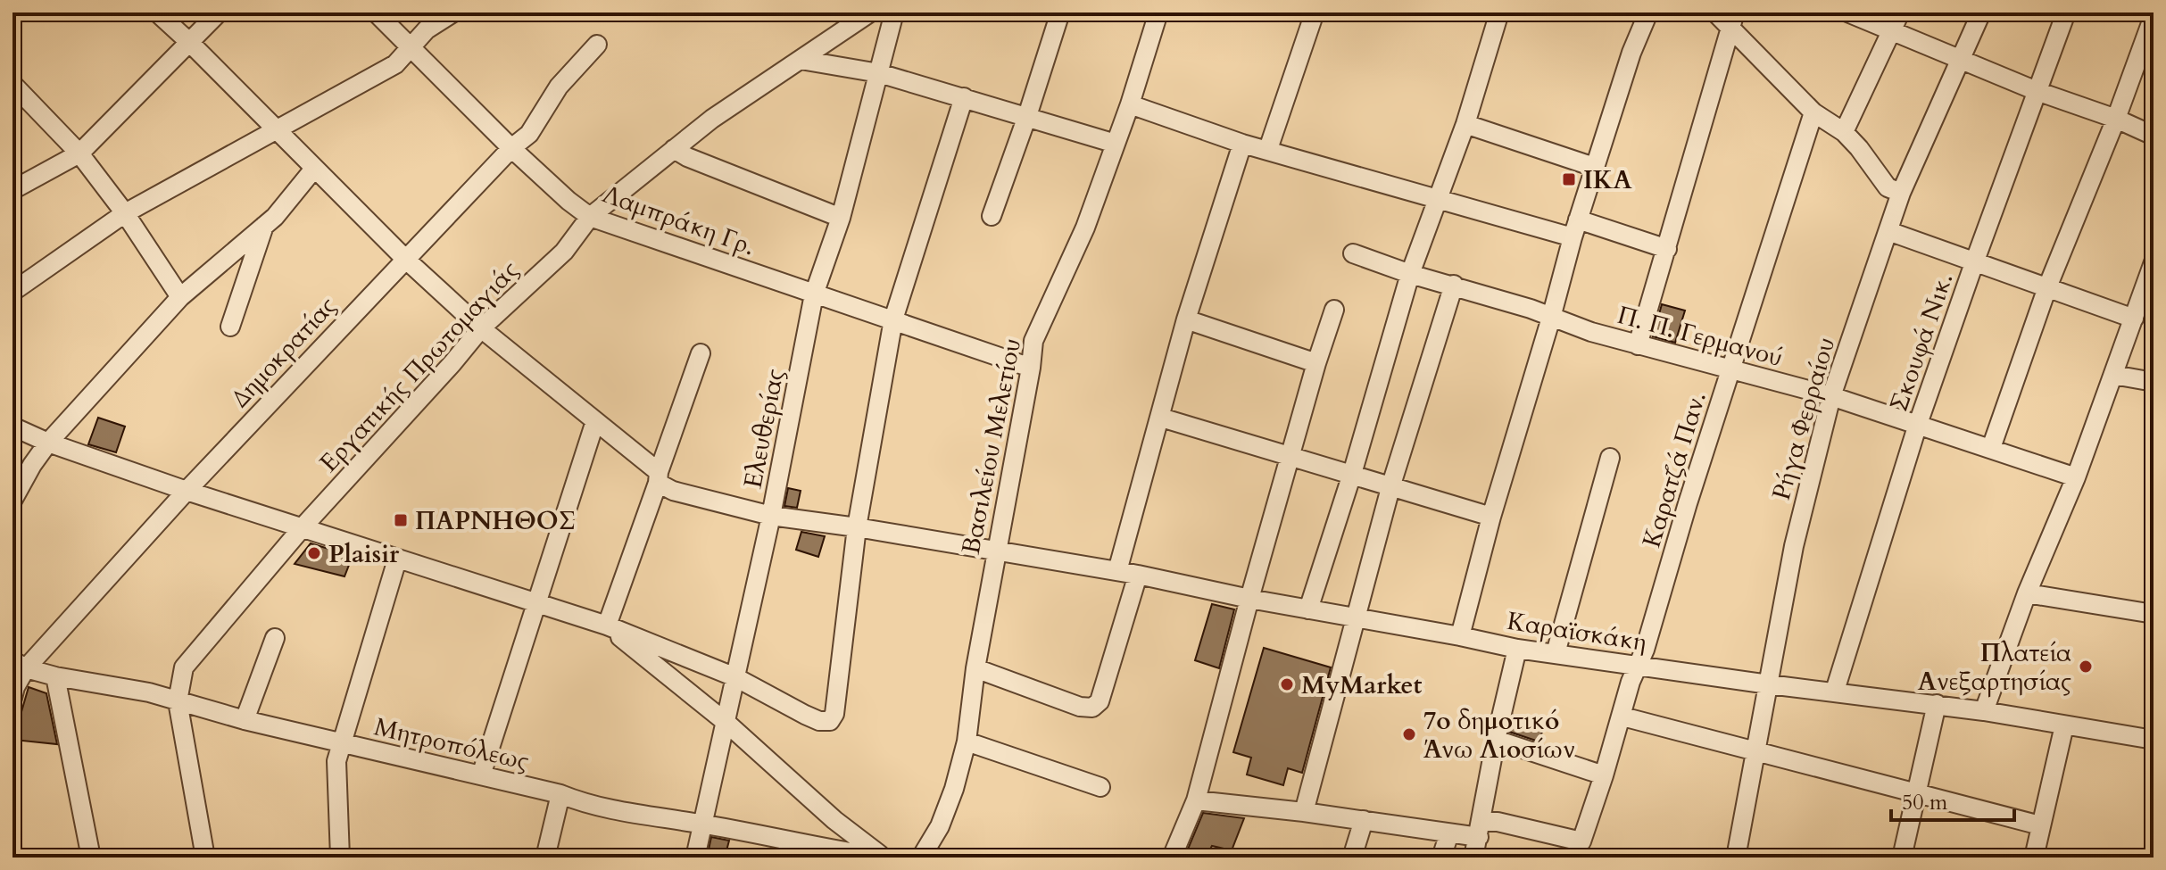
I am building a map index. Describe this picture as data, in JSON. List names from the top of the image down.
{
  "streets": {
    "street": [
      "Λαμπράκη Γρ.",
      "Π. Π. Γερμανού",
      "Σκουφά Νικ.",
      "Δημοκρατίας",
      "Εργατικής Πρωτομαγιάς",
      "Ρήγα Φερραίου",
      "Ελευθερίας",
      "Βασιλείου Μελετίου",
      "Καρατζά Παν.",
      "Καραϊσκάκη",
      "Μητροπόλεως"
    ]
  },
  "crossings": [
    ["Λαμπράκη Γρ.", "Δημοκρατίας"],
    ["Λαμπράκη Γρ.", "Εργατικής Πρωτομαγιάς"],
    ["Λαμπράκη Γρ.", "Ελευθερίας"],
    ["Λαμπράκη Γρ.", "Βασιλείου Μελετίου"],
    ["Π. Π. Γερμανού", "Σκουφά Νικ."],
    ["Π. Π. Γερμανού", "Ρήγα Φερραίου"],
    ["Π. Π. Γερμανού", "Καρατζά Παν."],
    ["Σκουφά Νικ.", "Καραϊσκάκη"],
    ["Δημοκρατίας", "Καραϊσκάκη"],
    ["Δημοκρατίας", "Μητροπόλεως"],
    ["Εργατικής Πρωτομαγιάς", "Καραϊσκάκη"],
    ["Εργατικής Πρωτομαγιάς", "Μητροπόλεως"],
    ["Ρήγα Φερραίου", "Καραϊσκάκη"],
    ["Ελευθερίας", "Καραϊσκάκη"],
    ["Ελευθερίας", "Μητροπόλεως"],
    ["Βασιλείου Μελετίου", "Καραϊσκάκη"],
    ["Καρατζά Παν.", "Καραϊσκάκη"]
  ],
  "places": {
    "transit": ["ΙΚΑ", "ΠΑΡΝΗΘΟΣ"],
    "other": [
      "Plaisir",
      "Πλατεία Ανεξαρτησίας",
      "MyMarket",
      "7ο δημοτικό Άνω Λιοσίων"
    ]
  },
  "scale_bar": "50 m"
}
